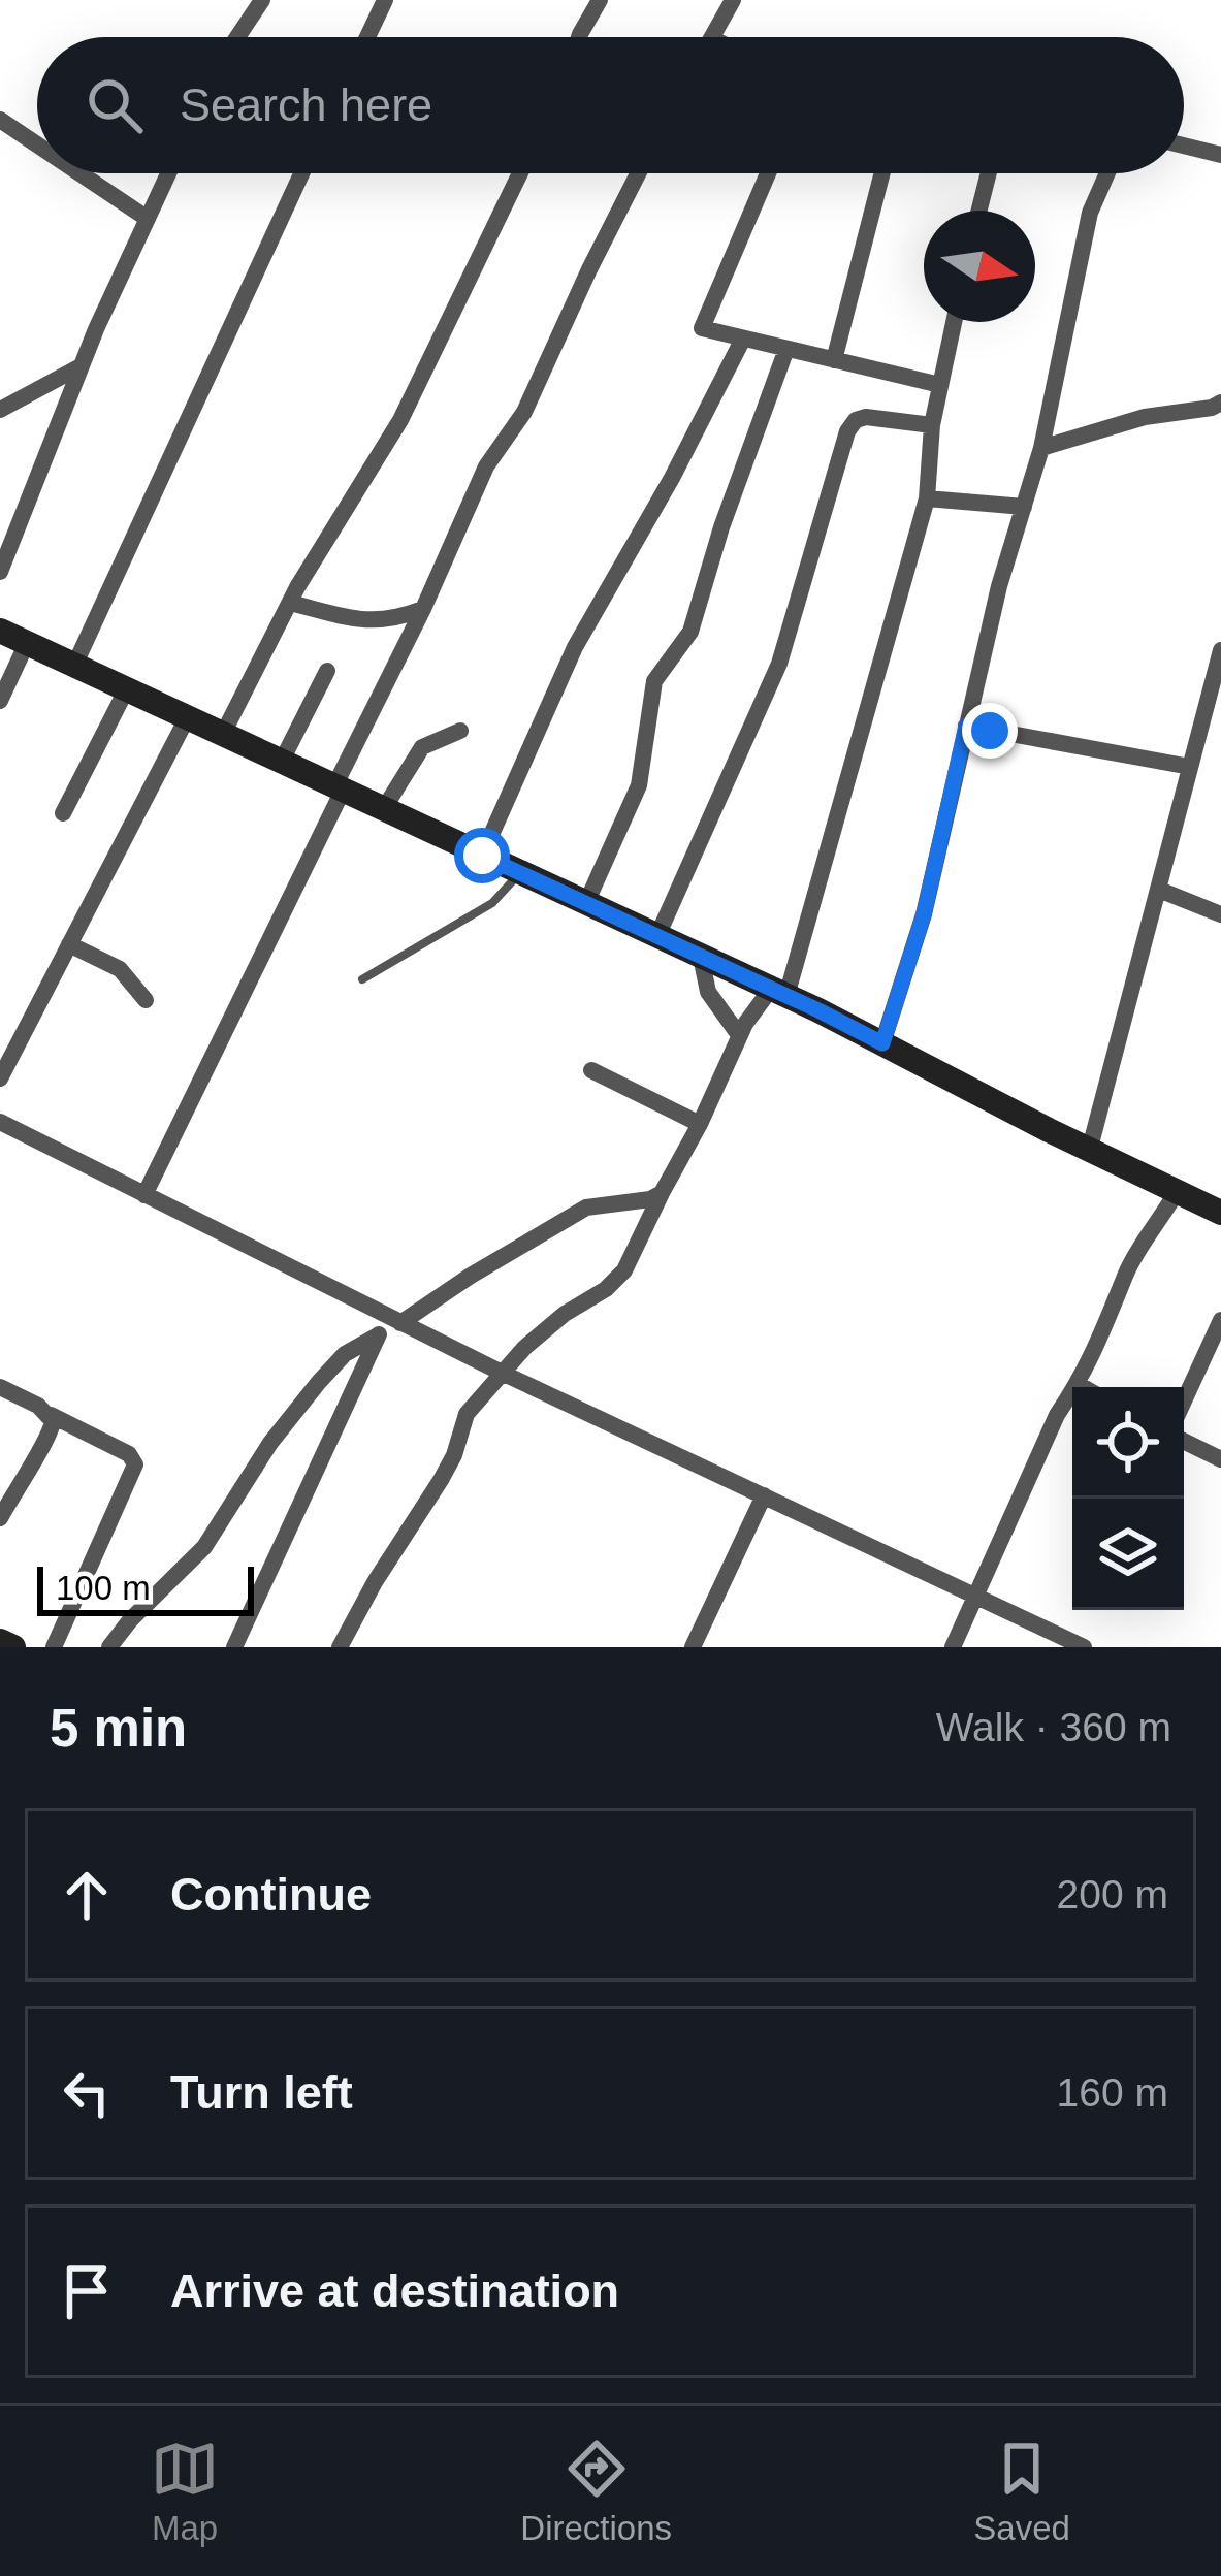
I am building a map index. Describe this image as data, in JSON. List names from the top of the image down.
{
  "scale_bar": "100 m",
  "north": "right",
  "page": {
    "search": "Search here",
    "scale": "100 m",
    "heading": ["5 min", "Walk · 360 m"],
    "list": [
      ["Continue", "200 m"],
      ["Turn left", "160 m"],
      "Arrive at destination"
    ],
    "nav": ["Map", "Directions", "Saved"]
  }
}
